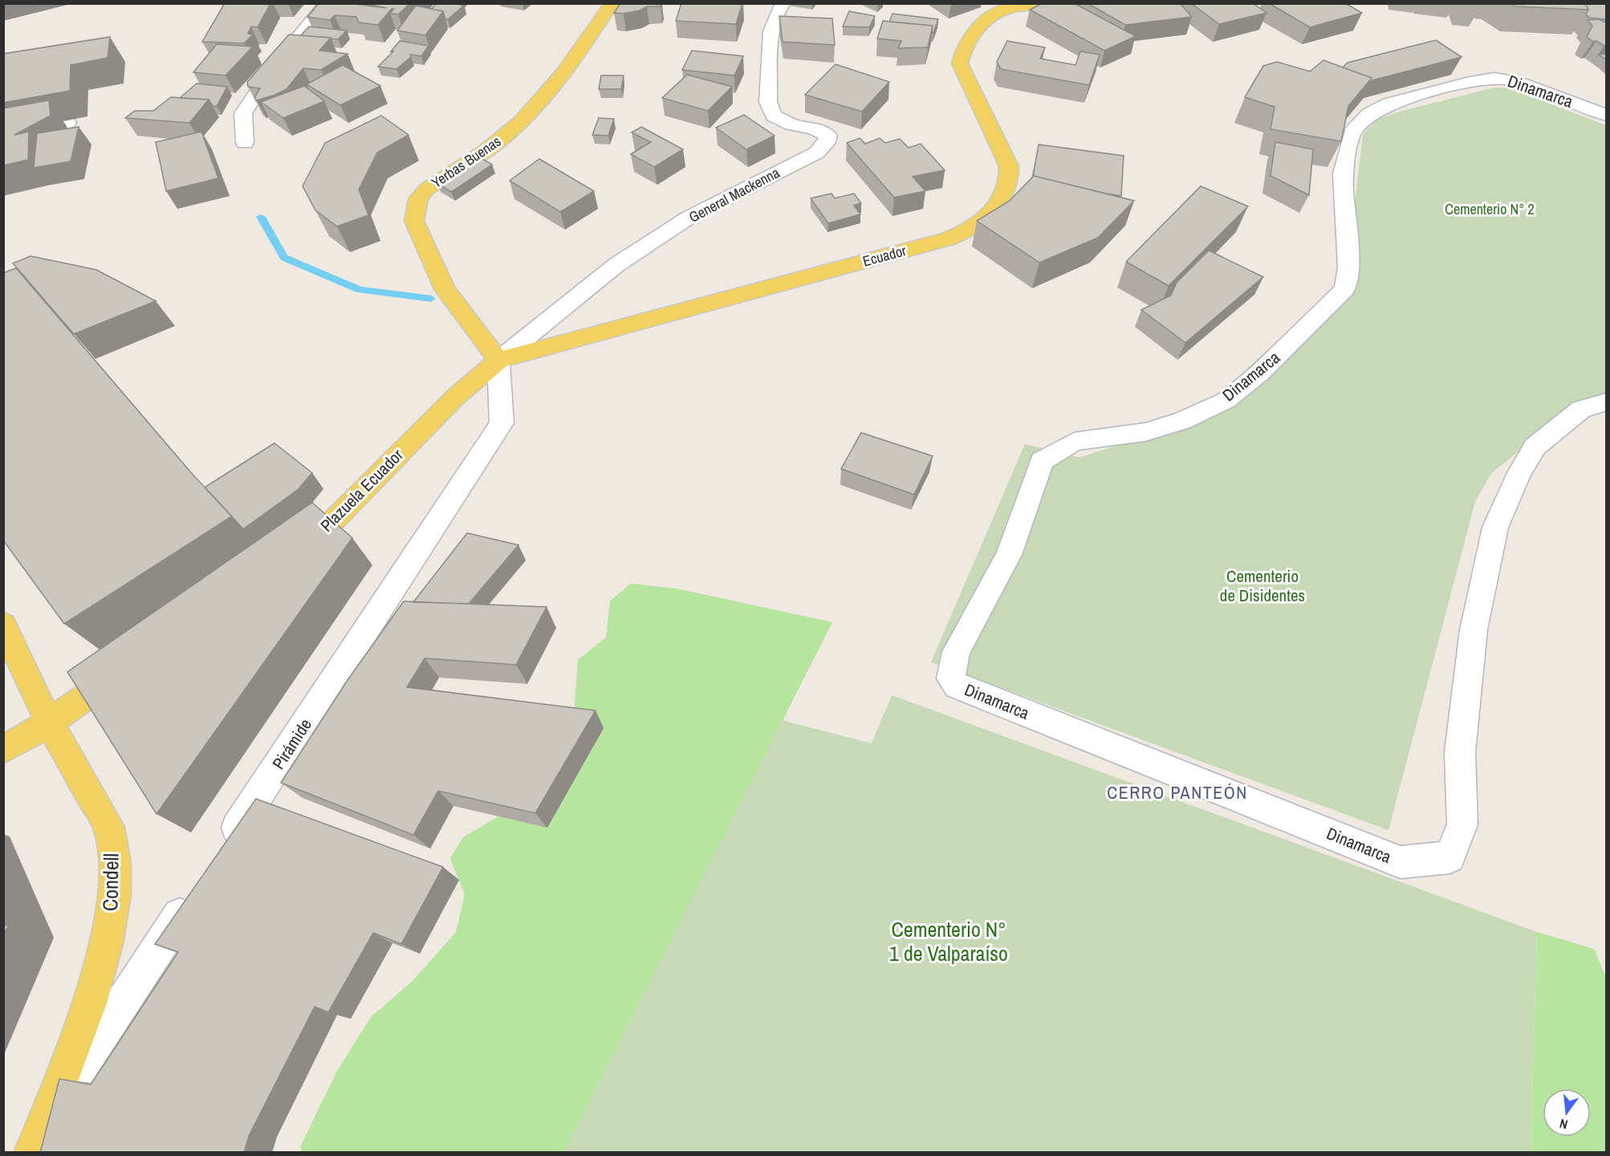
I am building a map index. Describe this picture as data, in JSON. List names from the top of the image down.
{
  "streets": {
    "main road": [
      "Yerbas Buenas",
      "Ecuador",
      "Plazuela Ecuador",
      "Condell"
    ],
    "street": ["Dinamarca", "General Mackenna", "Pirámide"]
  },
  "crossings": [
    ["Yerbas Buenas", "General Mackenna"],
    ["Yerbas Buenas", "Ecuador"],
    ["Yerbas Buenas", "Plazuela Ecuador"],
    ["Yerbas Buenas", "Pirámide"],
    ["General Mackenna", "Ecuador"],
    ["General Mackenna", "Plazuela Ecuador"],
    ["General Mackenna", "Pirámide"],
    ["Ecuador", "Plazuela Ecuador"],
    ["Ecuador", "Pirámide"],
    ["Plazuela Ecuador", "Pirámide"]
  ],
  "districts": ["CERRO PANTEÓN"],
  "parks": ["Cementerio N° 2", "Cementerio de Disidentes", "Cementerio N° 1 de Valparaíso"],
  "north": "bottom"
}
